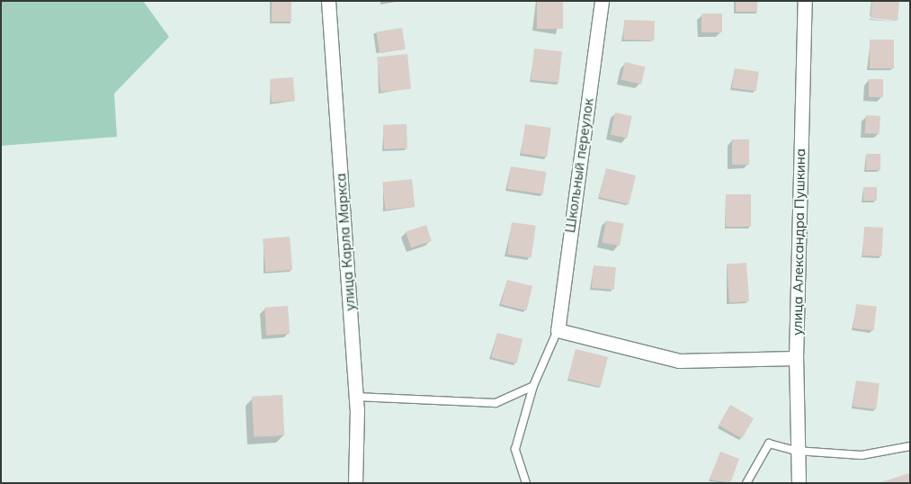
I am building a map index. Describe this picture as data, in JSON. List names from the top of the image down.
{
  "streets": {
    "street": ["Школьный переулок", "улица Карла Маркса", "улица Александра Пушкина"]
  }
}
